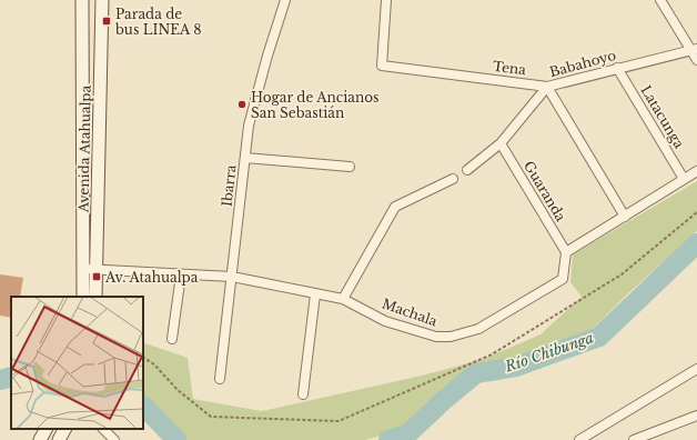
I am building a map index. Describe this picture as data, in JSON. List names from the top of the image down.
{
  "streets": {
    "main road": ["Avenida Atahualpa"],
    "street": [
      "Babahoyo",
      "Tena",
      "Latacunga",
      "Ibarra",
      "Guaranda",
      "Machala"
    ]
  },
  "crossings": [
    ["Babahoyo", "Tena"],
    ["Babahoyo", "Latacunga"],
    ["Babahoyo", "Guaranda"],
    ["Avenida Atahualpa", "Machala"],
    ["Ibarra", "Machala"],
    ["Guaranda", "Machala"]
  ],
  "water": ["Río Chibunga"],
  "places": {
    "transit": ["Parada de bus LINEA 8", "Av. Atahualpa"],
    "other": ["Hogar de Ancianos San Sebastián"]
  }
}
